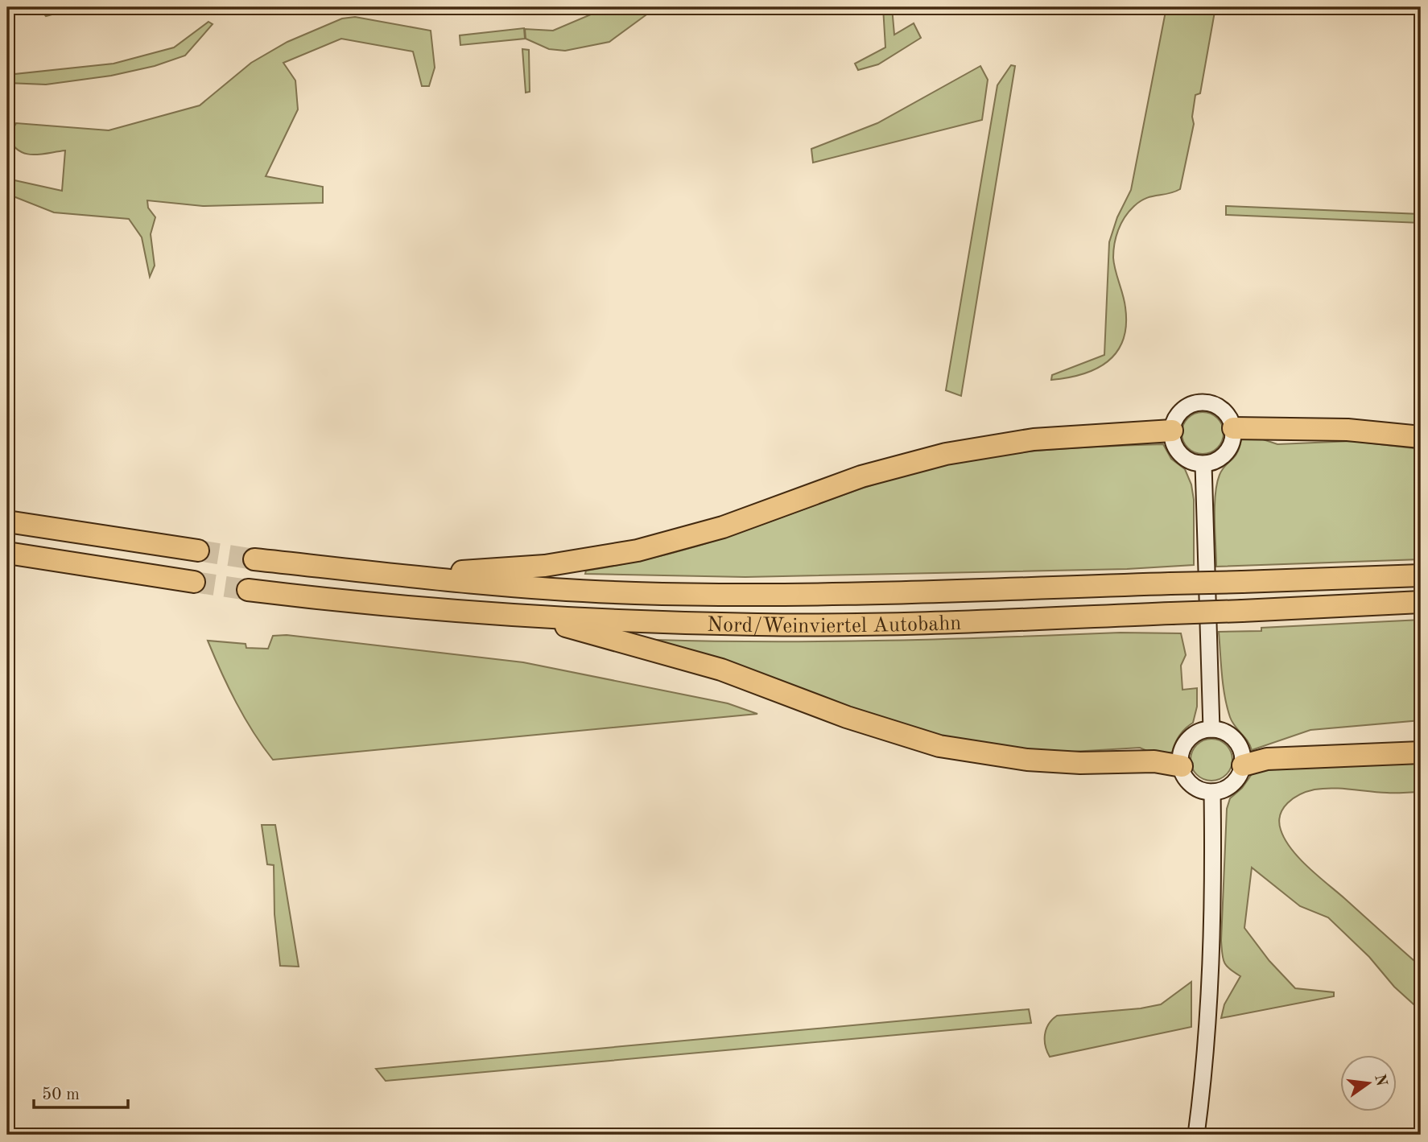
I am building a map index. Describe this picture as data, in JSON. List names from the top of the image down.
{
  "streets": {
    "highway": ["Nord/Weinviertel Autobahn"]
  },
  "scale_bar": "50 m",
  "north": "right"
}
